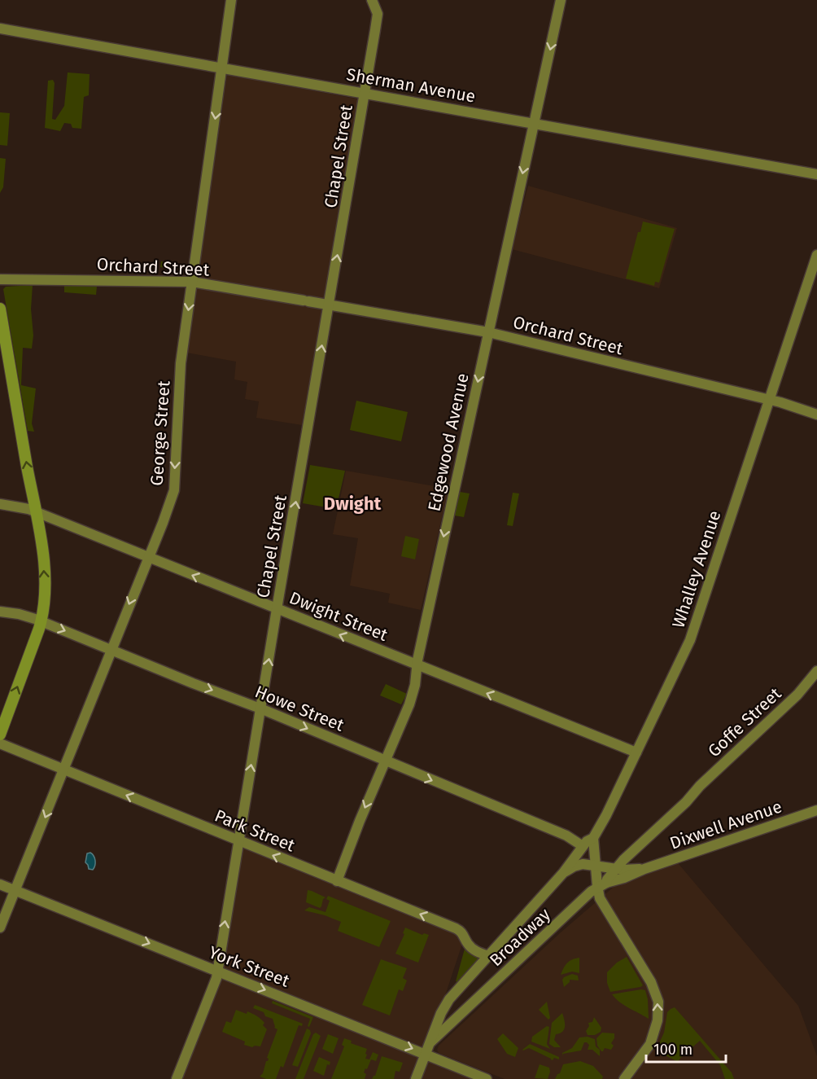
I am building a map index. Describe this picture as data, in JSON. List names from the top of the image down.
{
  "streets": {
    "main road": [
      "Sherman Avenue",
      "Chapel Street",
      "Orchard Street",
      "George Street",
      "Edgewood Avenue",
      "Whalley Avenue",
      "Dwight Street",
      "Howe Street",
      "Goffe Street",
      "Dixwell Avenue",
      "Park Street",
      "Broadway",
      "York Street"
    ]
  },
  "crossings": [
    ["Sherman Avenue", "Chapel Street"],
    ["Sherman Avenue", "George Street"],
    ["Sherman Avenue", "Edgewood Avenue"],
    ["Chapel Street", "Orchard Street"],
    ["Chapel Street", "Dwight Street"],
    ["Chapel Street", "Howe Street"],
    ["Chapel Street", "Park Street"],
    ["Chapel Street", "York Street"],
    ["Orchard Street", "George Street"],
    ["Orchard Street", "Edgewood Avenue"],
    ["Orchard Street", "Whalley Avenue"],
    ["George Street", "Dwight Street"],
    ["George Street", "Howe Street"],
    ["George Street", "Park Street"],
    ["George Street", "York Street"],
    ["Edgewood Avenue", "Dwight Street"],
    ["Edgewood Avenue", "Howe Street"],
    ["Edgewood Avenue", "Park Street"],
    ["Whalley Avenue", "Dwight Street"],
    ["Whalley Avenue", "Howe Street"],
    ["Whalley Avenue", "Dixwell Avenue"],
    ["Whalley Avenue", "Broadway"],
    ["Goffe Street", "Dixwell Avenue"],
    ["Goffe Street", "Broadway"],
    ["Dixwell Avenue", "Broadway"],
    ["Park Street", "Broadway"],
    ["Broadway", "York Street"]
  ],
  "one_way": [
    "Chapel Street",
    "George Street",
    "Edgewood Avenue",
    "Dwight Street",
    "Howe Street",
    "Park Street",
    "York Street"
  ],
  "districts": ["Dwight"],
  "scale_bar": "100 m"
}
